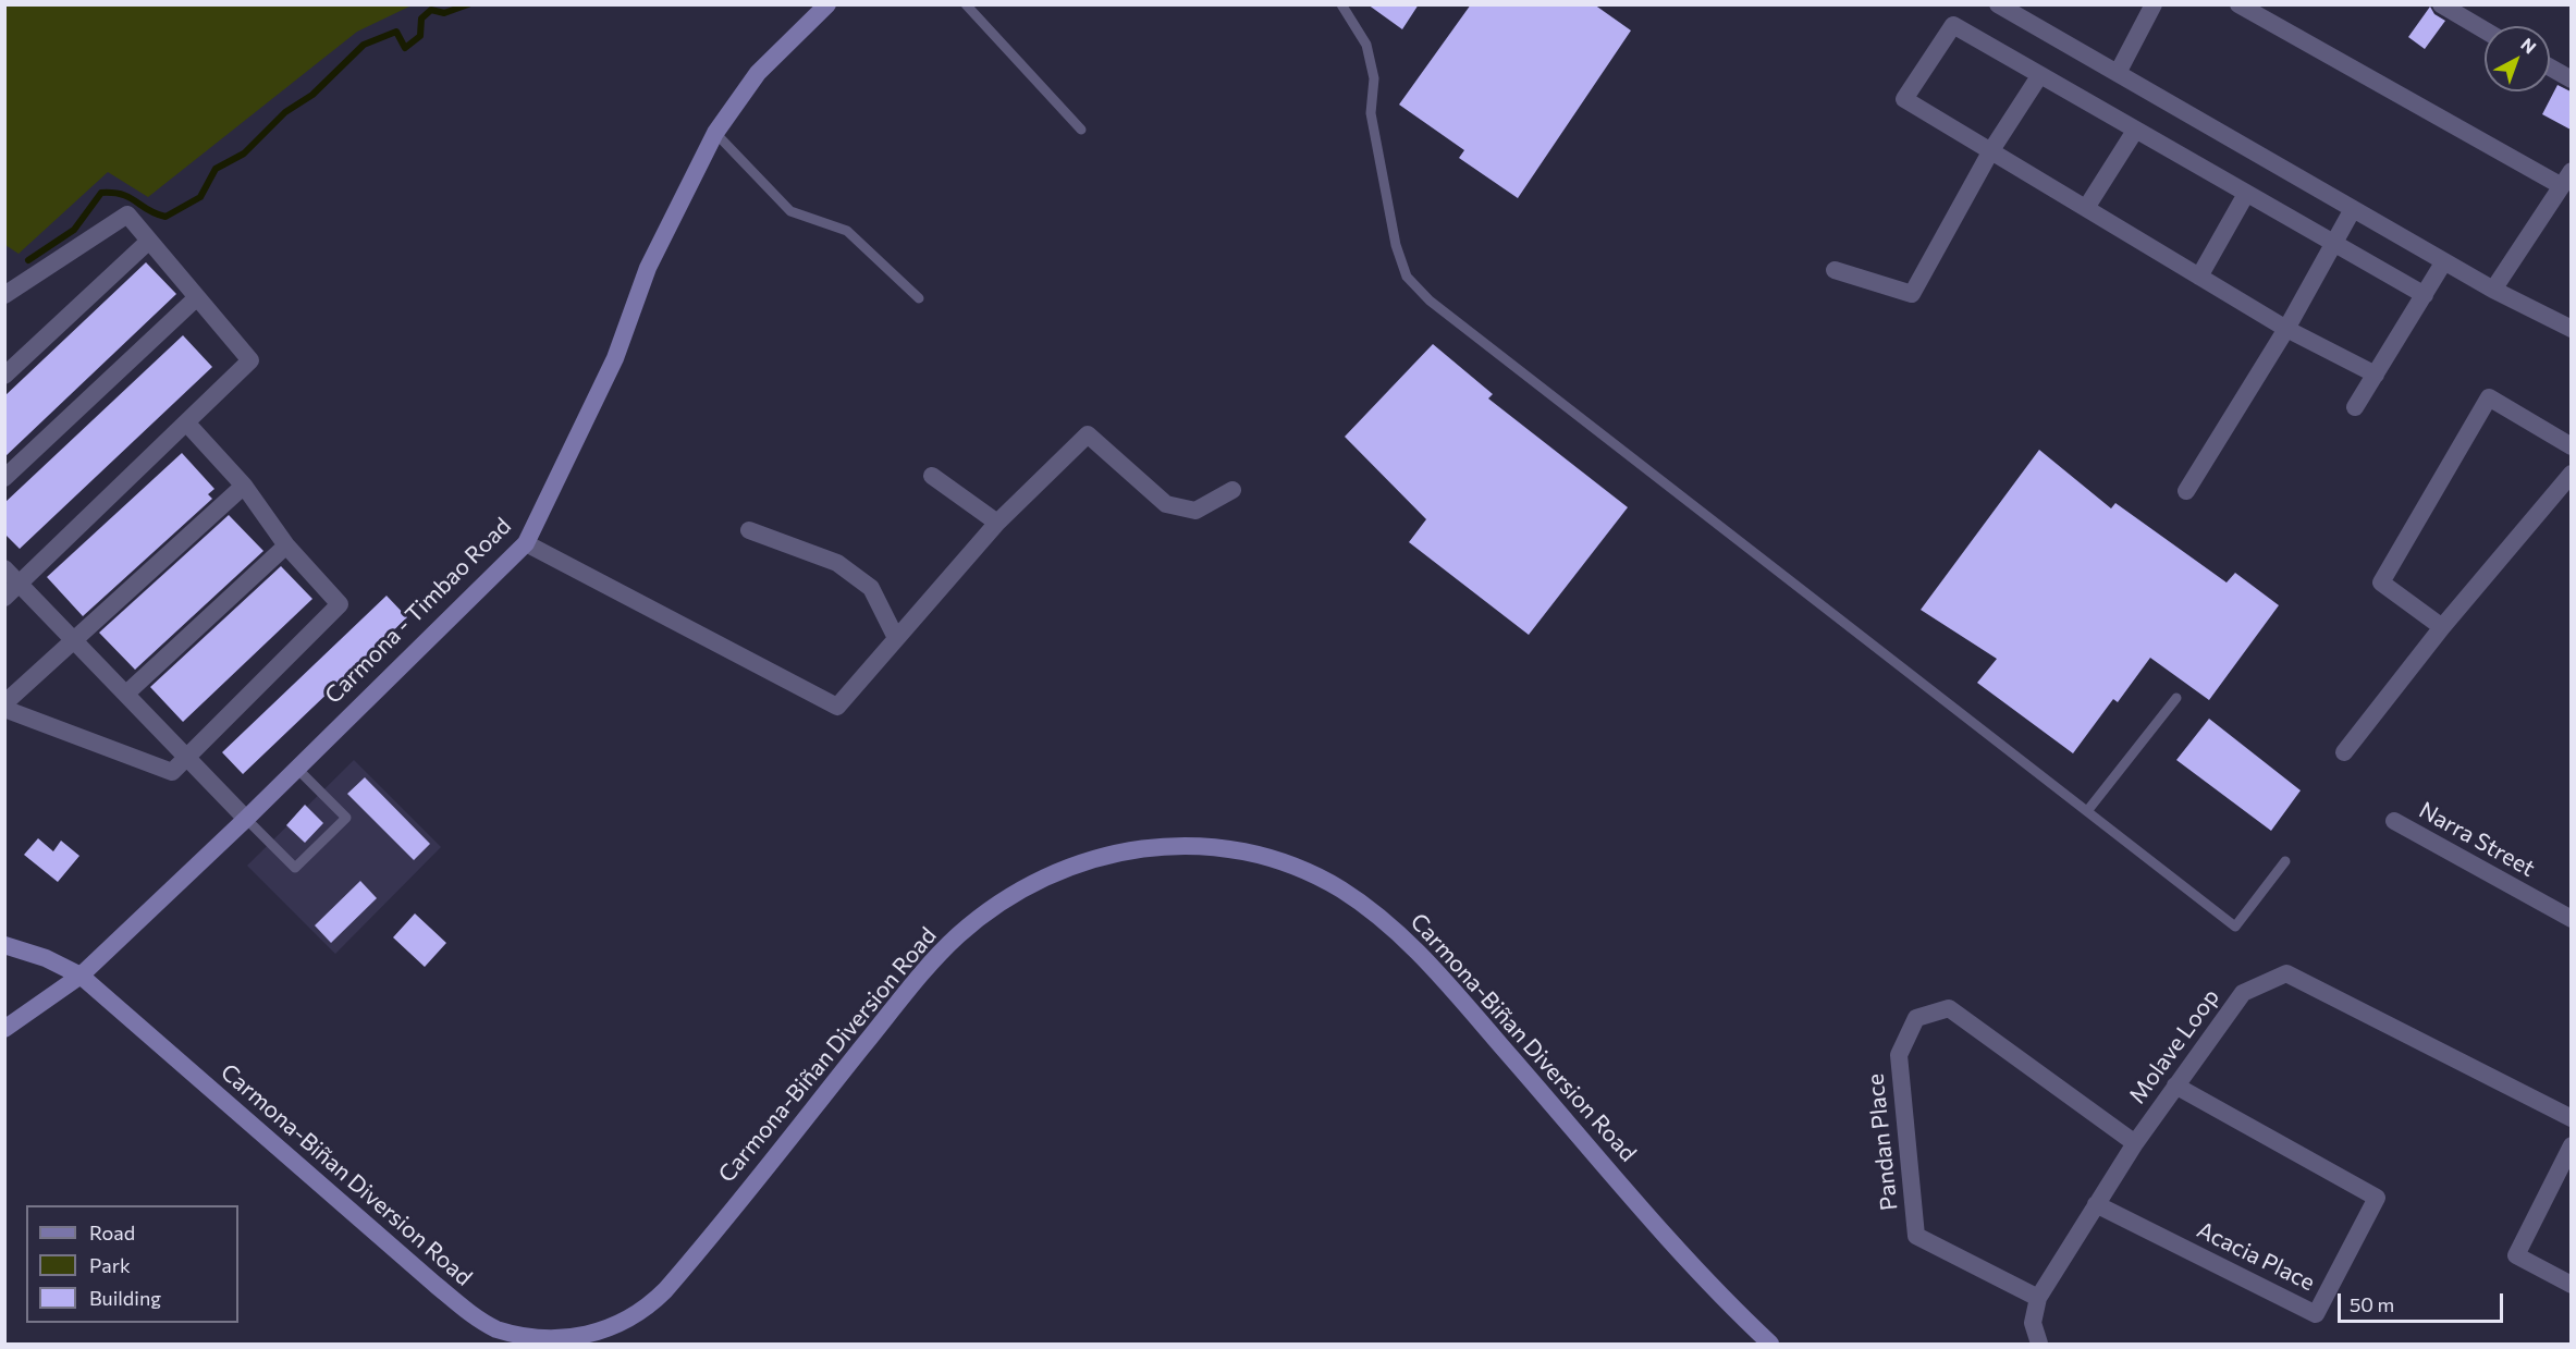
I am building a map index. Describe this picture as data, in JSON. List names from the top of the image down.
{
  "streets": {
    "main road": ["Carmona - Timbao Road", "Carmona-Biñan Diversion Road"],
    "street": [
      "Narra Street",
      "Molave Loop",
      "Pandan Place",
      "Acacia Place"
    ]
  },
  "crossings": [
    ["Carmona - Timbao Road", "Carmona-Biñan Diversion Road"],
    ["Molave Loop", "Pandan Place"],
    ["Molave Loop", "Acacia Place"]
  ],
  "legend": ["Road", "Park", "Building"],
  "scale_bar": "50 m",
  "north": "top right"
}
